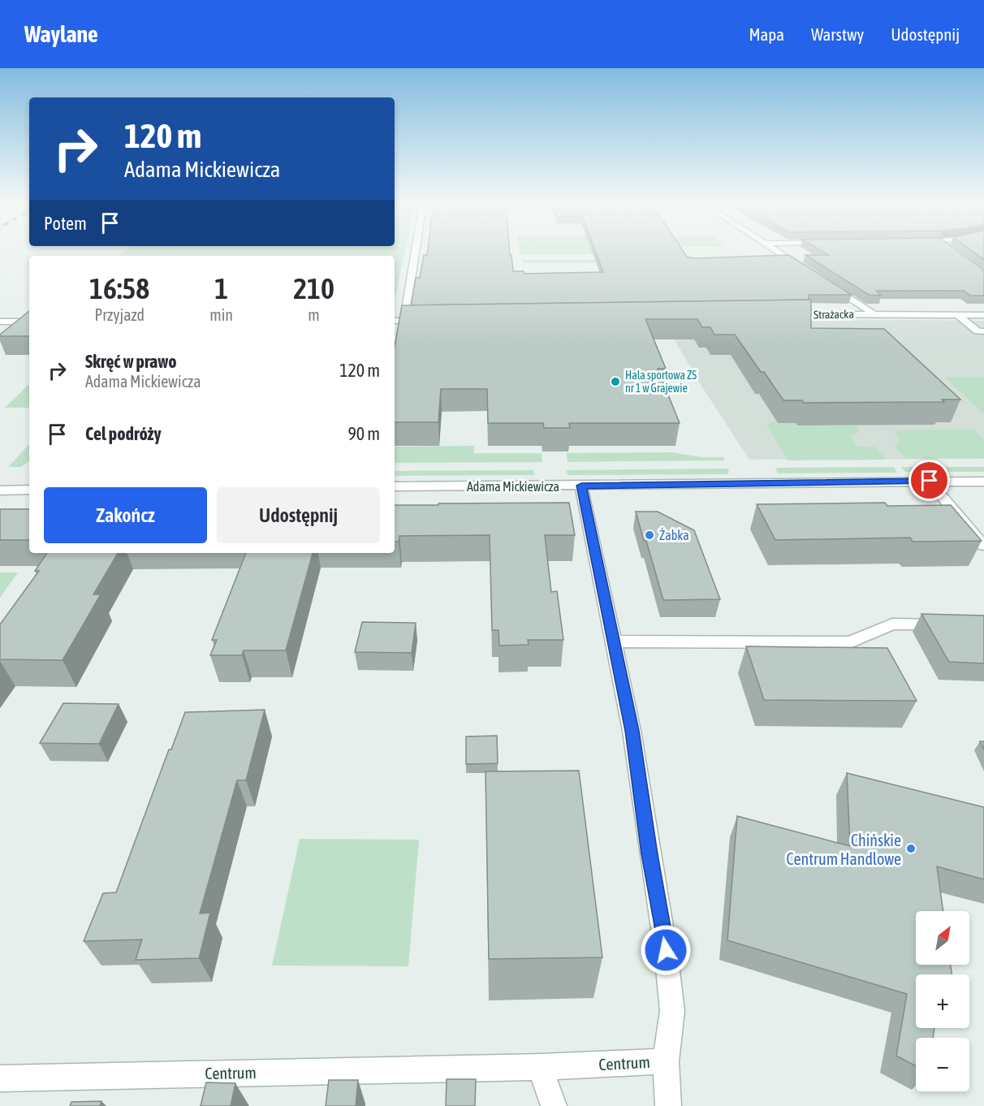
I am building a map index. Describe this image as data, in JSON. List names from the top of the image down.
{
  "streets": {
    "street": ["Strażacka", "Adama Mickiewicza", "Centrum"]
  },
  "crossings": [
    ["Adama Mickiewicza", "Centrum"]
  ],
  "places": ["Hala sportowa ZS nr 1 w Grajewie", "Żabka", "Chińskie Centrum Handlowe"],
  "north": "top right",
  "page": {
    "header": "Waylane",
    "nav": ["Mapa", "Warstwy", "Udostępnij"],
    "turn": ["120 m", "Adama Mickiewicza"],
    "then": "Potem",
    "eta": [
      "16:58",
      "Przyjazd",
      "1",
      "min",
      "210",
      "m"
    ],
    "list": [
      {
        "name": "Skręć w prawo",
        "note": "Adama Mickiewicza",
        "value": "120 m"
      },
      {
        "name": "Cel podróży",
        "value": "90 m"
      }
    ],
    "buttons": ["Zakończ", "Udostępnij"],
    "map_buttons": ["+", "−"]
  }
}
